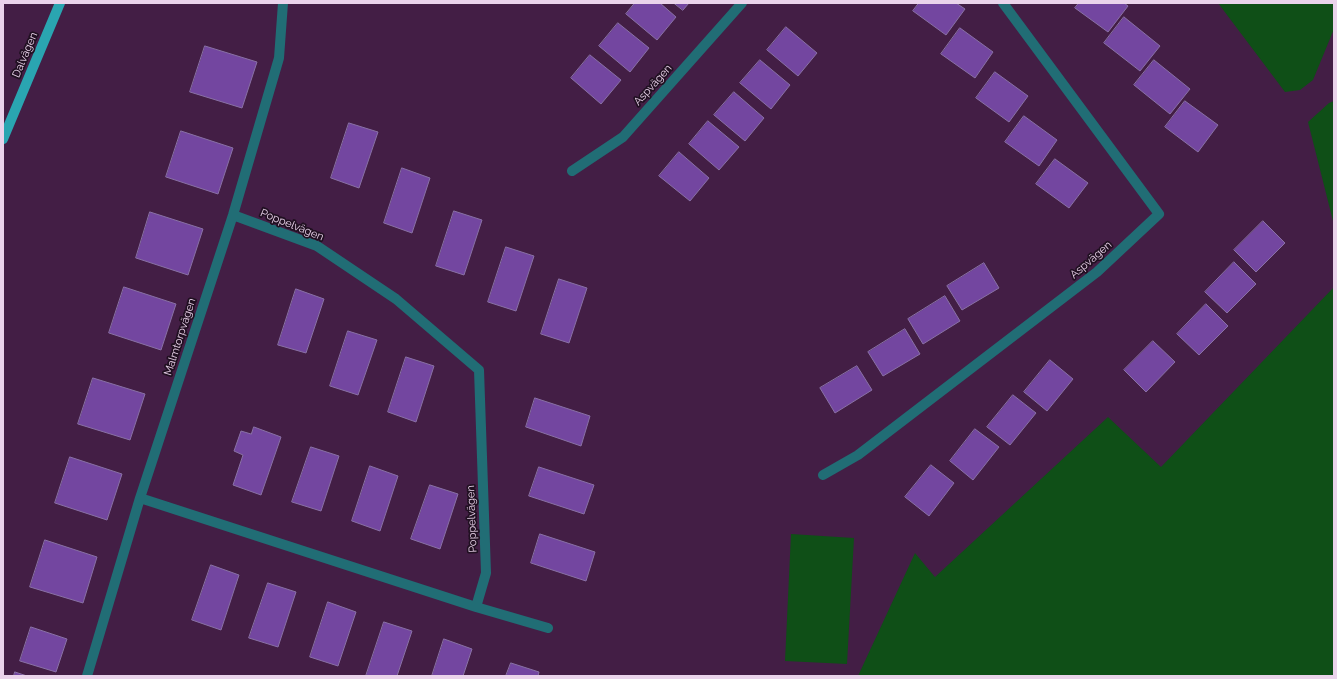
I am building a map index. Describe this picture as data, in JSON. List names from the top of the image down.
{
  "streets": {
    "main road": ["Dalvägen"],
    "street": ["Aspvägen", "Poppelvägen", "Malmtorpvägen"]
  },
  "crossings": [
    ["Poppelvägen", "Malmtorpvägen"]
  ]
}
